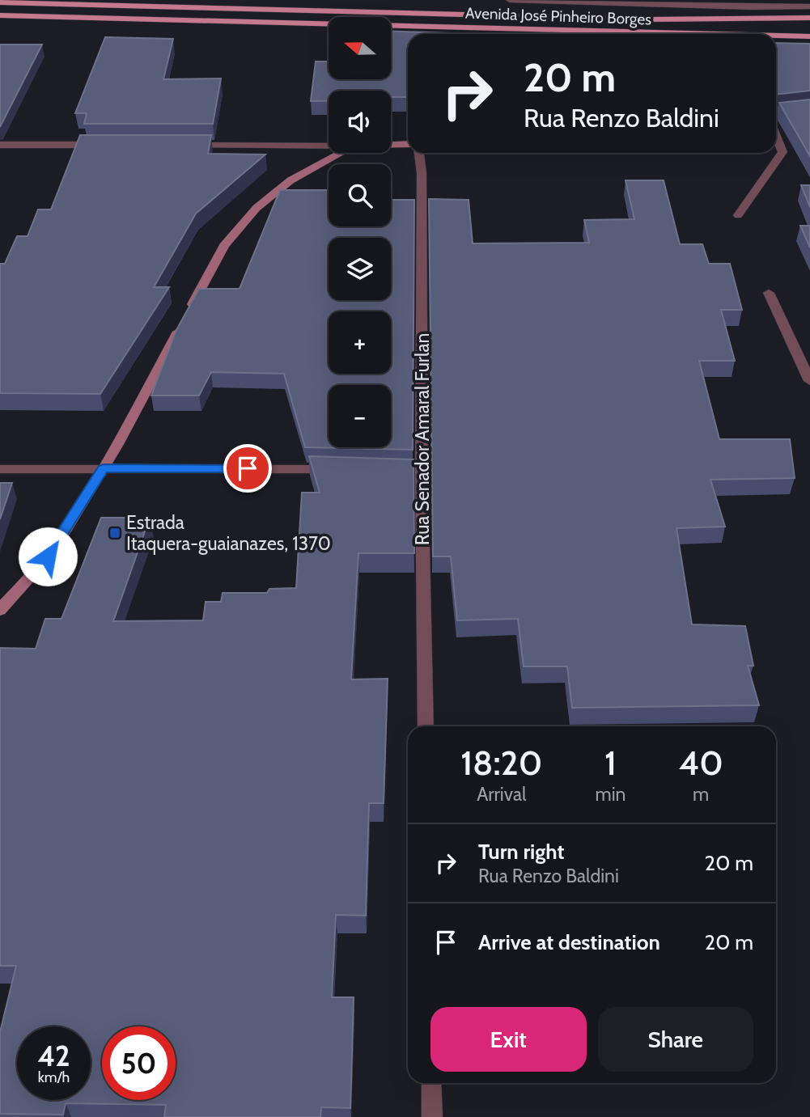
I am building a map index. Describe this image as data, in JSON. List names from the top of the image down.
{
  "streets": {
    "main road": ["Avenida José Pinheiro Borges"],
    "street": ["Rua Senador Amaral Furlan"]
  },
  "places": {
    "transit": ["Estrada Itaquera-guaianazes, 1370"]
  },
  "north": "left",
  "page": {
    "map_buttons": ["+", "−"],
    "turn": ["20 m", "Rua Renzo Baldini"],
    "eta": [
      "18:20",
      "Arrival",
      "1",
      "min",
      "40",
      "m"
    ],
    "list": [
      {
        "name": "Turn right",
        "note": "Rua Renzo Baldini",
        "value": "20 m"
      },
      {
        "name": "Arrive at destination",
        "value": "20 m"
      }
    ],
    "buttons": ["Exit", "Share"],
    "speed": "42 km/h",
    "limit": "50"
  }
}
